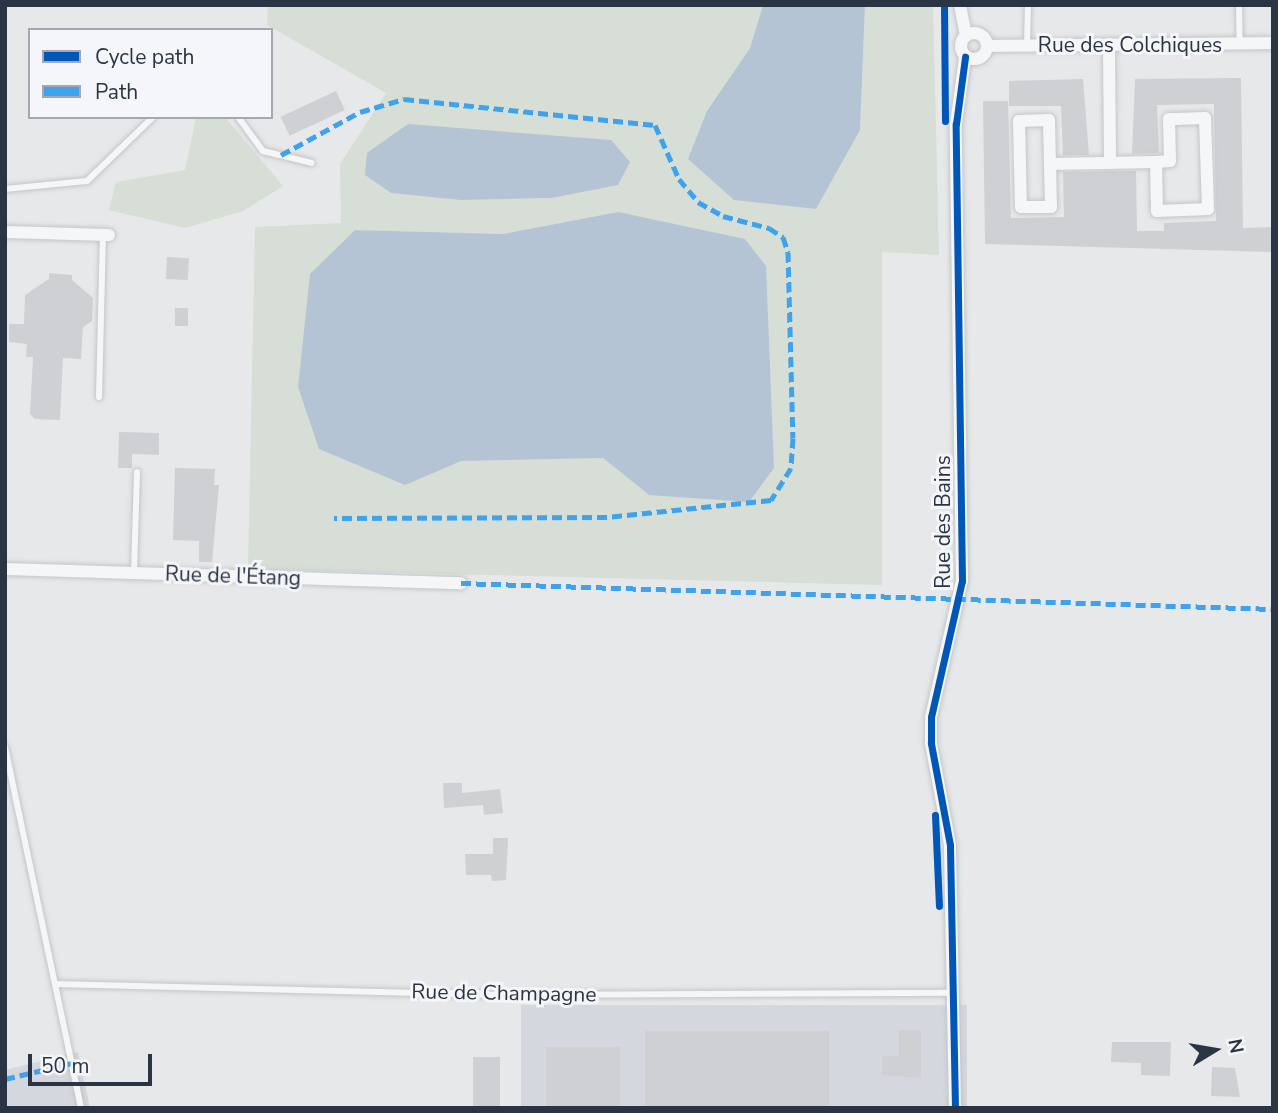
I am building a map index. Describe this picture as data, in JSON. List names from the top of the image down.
{
  "streets": {
    "street": ["Rue des Colchiques", "Rue des Bains", "Rue de l'Étang"],
    "lane": ["Rue de Champagne"]
  },
  "crossings": [
    ["Rue des Colchiques", "Rue des Bains"],
    ["Rue des Bains", "Rue de Champagne"]
  ],
  "legend": ["Cycle path", "Path"],
  "scale_bar": "50 m",
  "north": "right"
}
